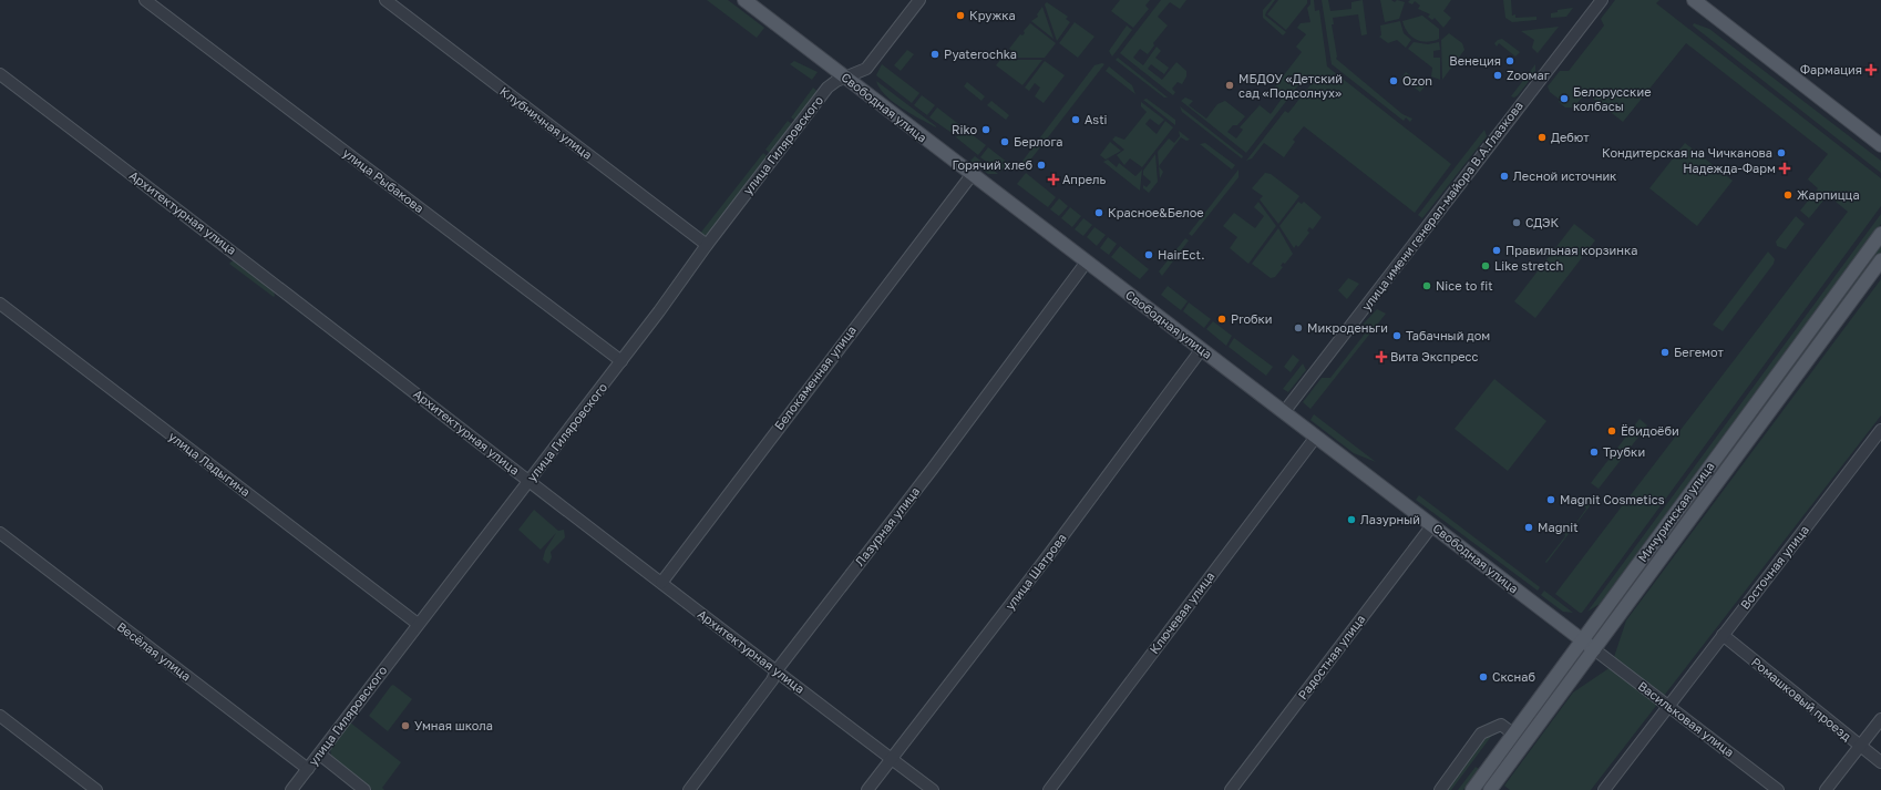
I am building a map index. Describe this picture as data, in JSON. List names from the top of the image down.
{
  "streets": {
    "main road": ["Свободная улица", "Мичуринская улица"],
    "street": [
      "Клубничная улица",
      "улица Гиляровского",
      "улица Рыбакова",
      "улица имени генерал-майора В.А.Глазкова",
      "Архитектурная улица",
      "Белокаменная улица",
      "улица Ладыгина",
      "Лазурная улица",
      "Восточная улица",
      "улица Шатрова",
      "Ключевая улица",
      "Весёлая улица",
      "Радостная улица",
      "Ромашковый проезд",
      "Васильковая улица"
    ]
  },
  "crossings": [
    ["Свободная улица", "улица Гиляровского"],
    ["Свободная улица", "улица имени генерал-майора В.А.Глазкова"],
    ["Свободная улица", "Белокаменная улица"],
    ["Свободная улица", "Мичуринская улица"],
    ["Свободная улица", "Лазурная улица"],
    ["Свободная улица", "улица Шатрова"],
    ["Свободная улица", "Ключевая улица"],
    ["Свободная улица", "Радостная улица"],
    ["Свободная улица", "Васильковая улица"],
    ["Клубничная улица", "улица Гиляровского"],
    ["улица Гиляровского", "улица Рыбакова"],
    ["улица Гиляровского", "Архитектурная улица"],
    ["улица Гиляровского", "улица Ладыгина"],
    ["улица Гиляровского", "Весёлая улица"],
    ["Архитектурная улица", "Белокаменная улица"],
    ["Архитектурная улица", "Лазурная улица"],
    ["Архитектурная улица", "улица Шатрова"],
    ["Мичуринская улица", "Васильковая улица"],
    ["Восточная улица", "Ромашковый проезд"],
    ["Восточная улица", "Васильковая улица"]
  ],
  "places": {
    "other": [
      "Кружка",
      "Pyaterochka",
      "Венеция",
      "Zooмаг",
      "Ozon",
      "МБДОУ «Детский сад «Подсолнух»",
      "Белорусские колбасы",
      "Asti",
      "Riko",
      "Дебют",
      "Берлога",
      "Кондитерская на Чичканова",
      "Горячий хлеб",
      "Лесной источник",
      "Жарпицца",
      "Красное&Белое",
      "СДЭК",
      "Правильная корзинка",
      "HairEct.",
      "Like stretch",
      "Nice to fit",
      "Proбки",
      "Микроденьги",
      "Табачный дом",
      "Бегемот",
      "Ёбидоёби",
      "Трубки",
      "Magnit Cosmetics",
      "Лазурный",
      "Magnit",
      "Скснаб",
      "Умная школа"
    ],
    "health": [
      "Фармация",
      "Надежда-Фарм",
      "Апрель",
      "Вита Экспресс"
    ]
  }
}
